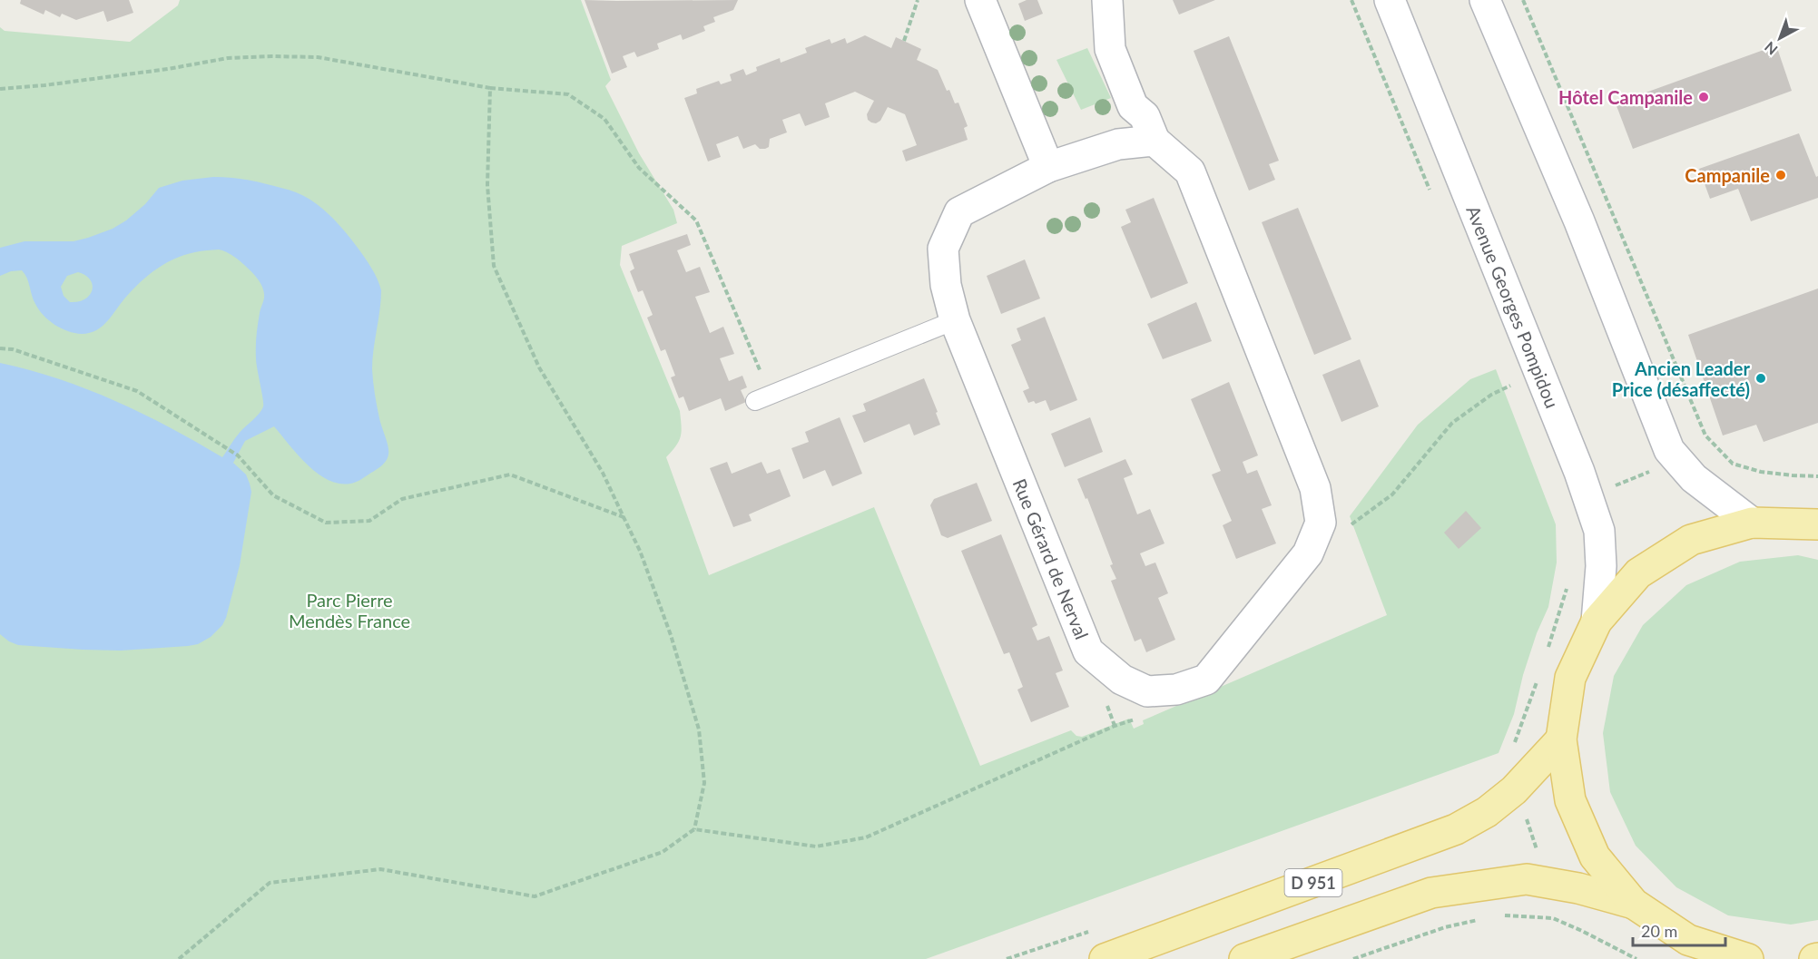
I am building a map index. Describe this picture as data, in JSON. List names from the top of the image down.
{
  "streets": {
    "main road": ["D 951"],
    "street": ["Avenue Georges Pompidou", "Rue Gérard de Nerval"]
  },
  "parks": ["Parc Pierre Mendès France"],
  "places": ["Hôtel Campanile", "Campanile", "Ancien Leader Price (désaffecté)"],
  "scale_bar": "20 m",
  "north": "bottom left"
}
